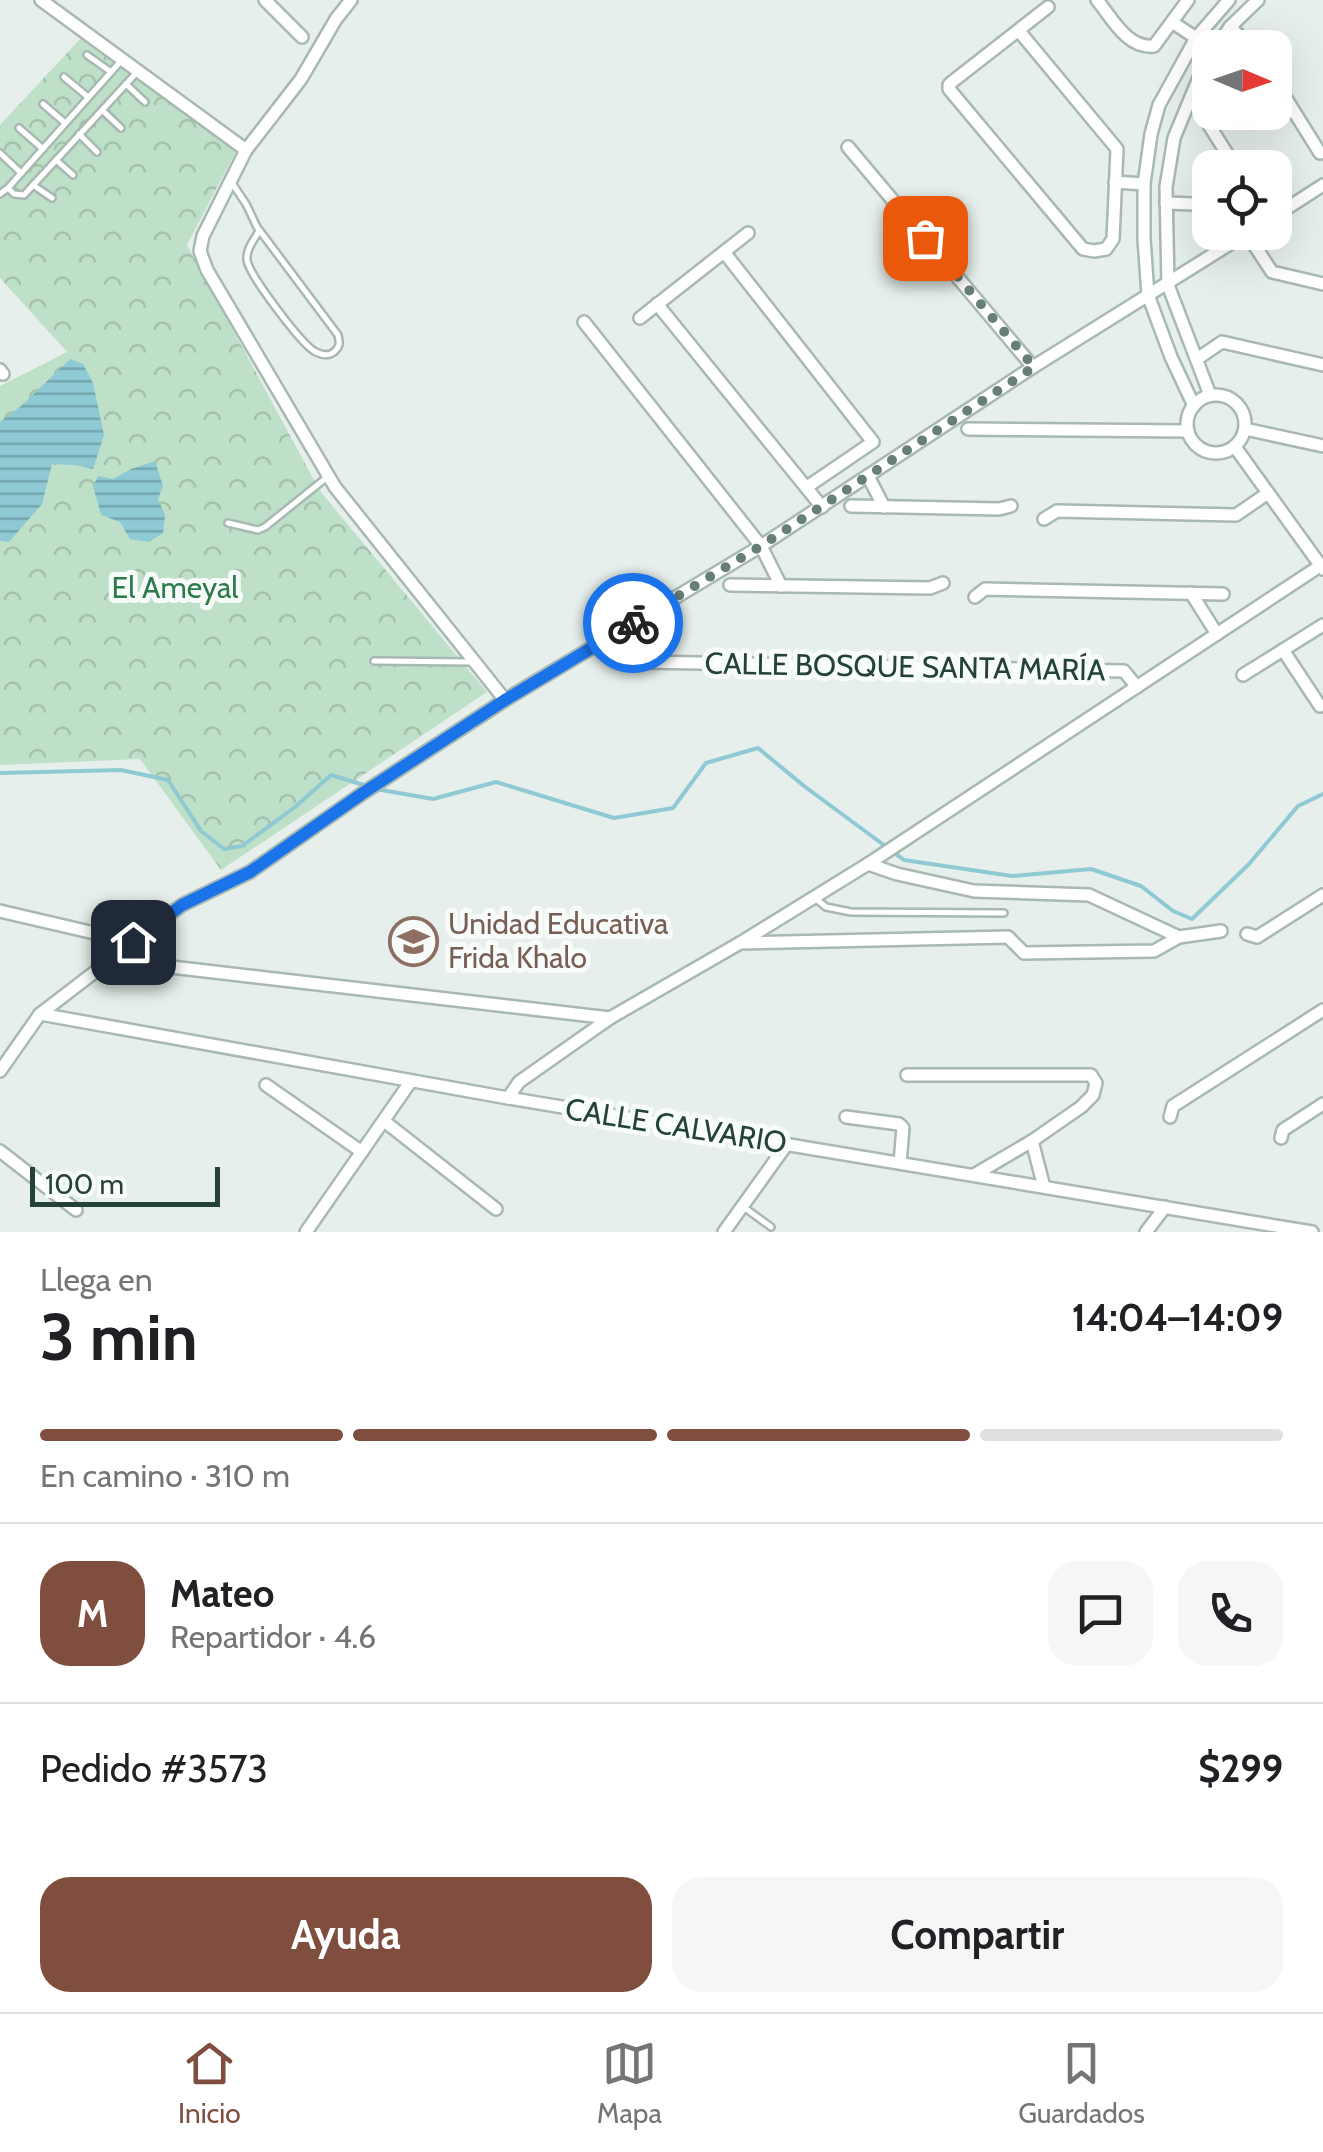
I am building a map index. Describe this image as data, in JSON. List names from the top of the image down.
{
  "streets": {
    "street": ["CALLE BOSQUE SANTA MARÍA", "CALLE CALVARIO"]
  },
  "parks": ["El Ameyal"],
  "places": {
    "school or university": ["Unidad Educativa Frida Khalo"]
  },
  "scale_bar": "100 m",
  "north": "right",
  "page": {
    "scale": "100 m",
    "heading": ["3 min", "Llega en", "14:04–14:09"],
    "panel": [
      "Mateo",
      "Repartidor · 4.6",
      "Pedido #3573",
      "$299"
    ],
    "bar": "En camino · 310 m",
    "round": "M",
    "buttons": ["Ayuda", "Compartir"],
    "tabs": ["Inicio", "Mapa", "Guardados"]
  }
}
